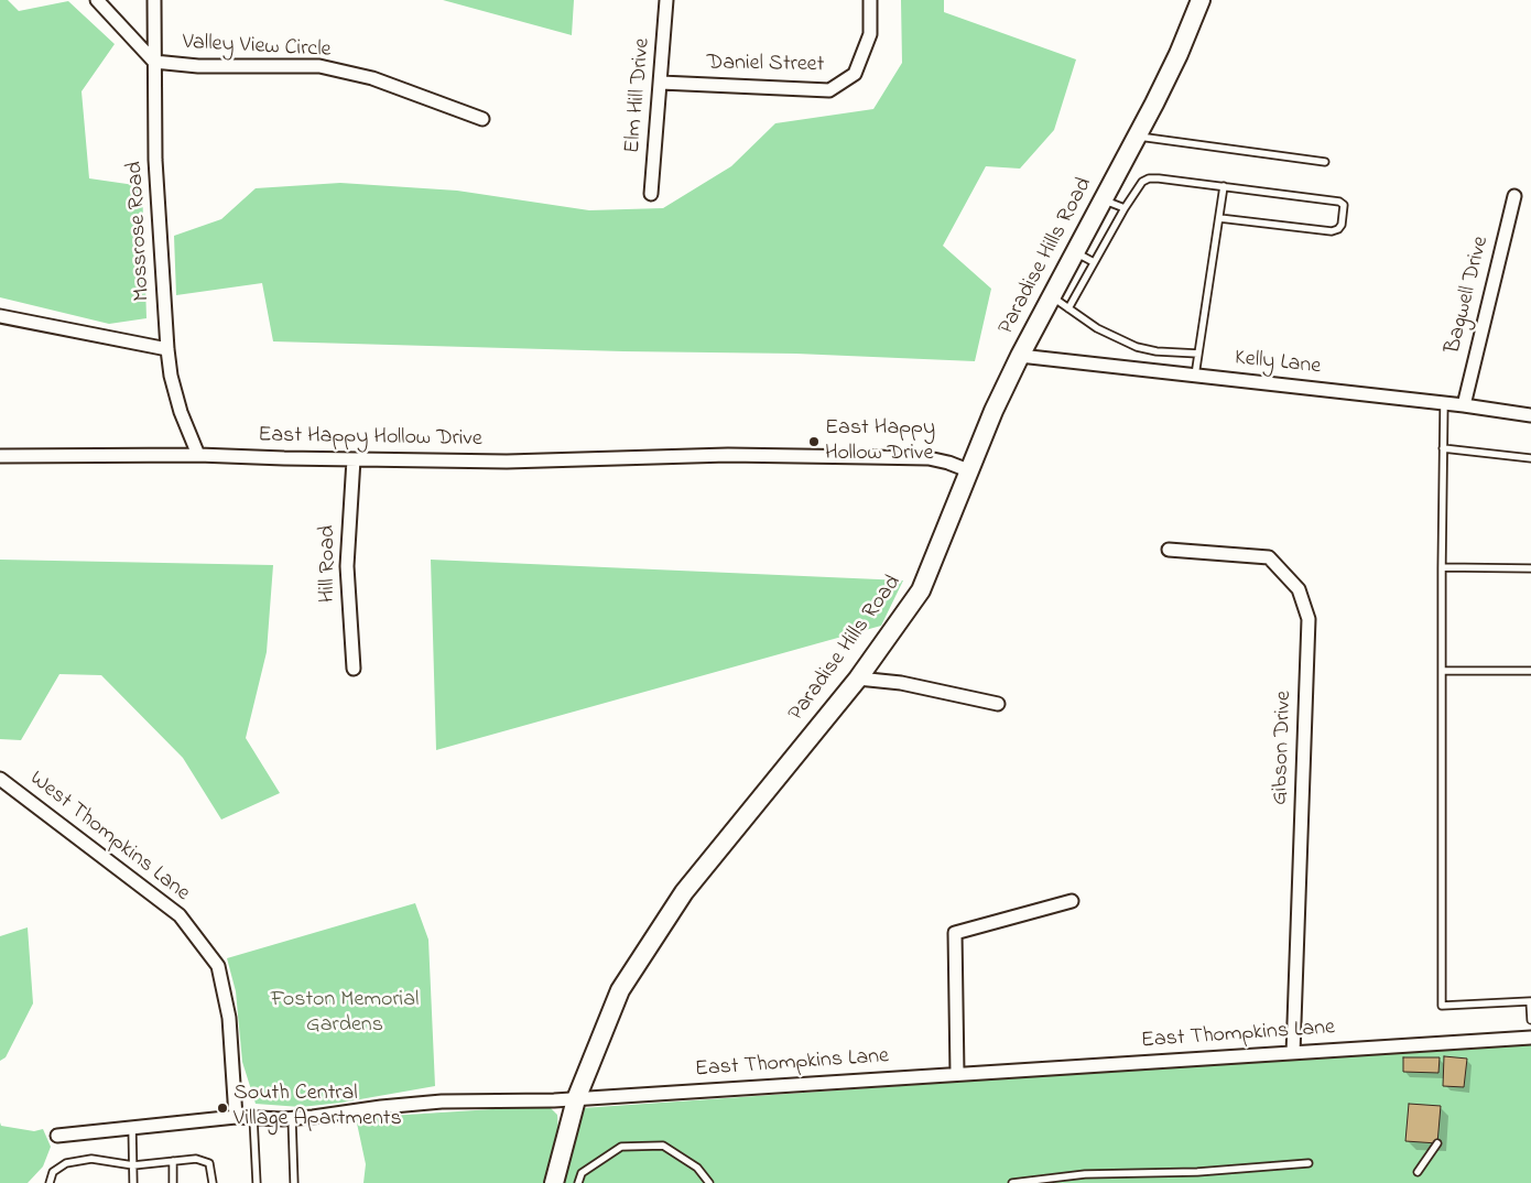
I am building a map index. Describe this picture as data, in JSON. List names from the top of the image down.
{
  "streets": {
    "street": [
      "Valley View Circle",
      "Daniel Street",
      "Elm Hill Drive",
      "Mossrose Road",
      "Paradise Hills Road",
      "Bagwell Drive",
      "Kelly Lane",
      "East Happy Hollow Drive",
      "Hill Road",
      "Gibson Drive",
      "West Thompkins Lane",
      "East Thompkins Lane"
    ]
  },
  "crossings": [
    ["Valley View Circle", "Mossrose Road"],
    ["Daniel Street", "Elm Hill Drive"],
    ["Mossrose Road", "East Happy Hollow Drive"],
    ["Paradise Hills Road", "Kelly Lane"],
    ["Paradise Hills Road", "East Happy Hollow Drive"],
    ["Paradise Hills Road", "East Thompkins Lane"],
    ["Bagwell Drive", "Kelly Lane"],
    ["East Happy Hollow Drive", "Hill Road"],
    ["Gibson Drive", "East Thompkins Lane"],
    ["West Thompkins Lane", "East Thompkins Lane"]
  ],
  "parks": ["Foston Memorial Gardens"],
  "places": ["East Happy Hollow Drive", "South Central Village Apartments"]
}
